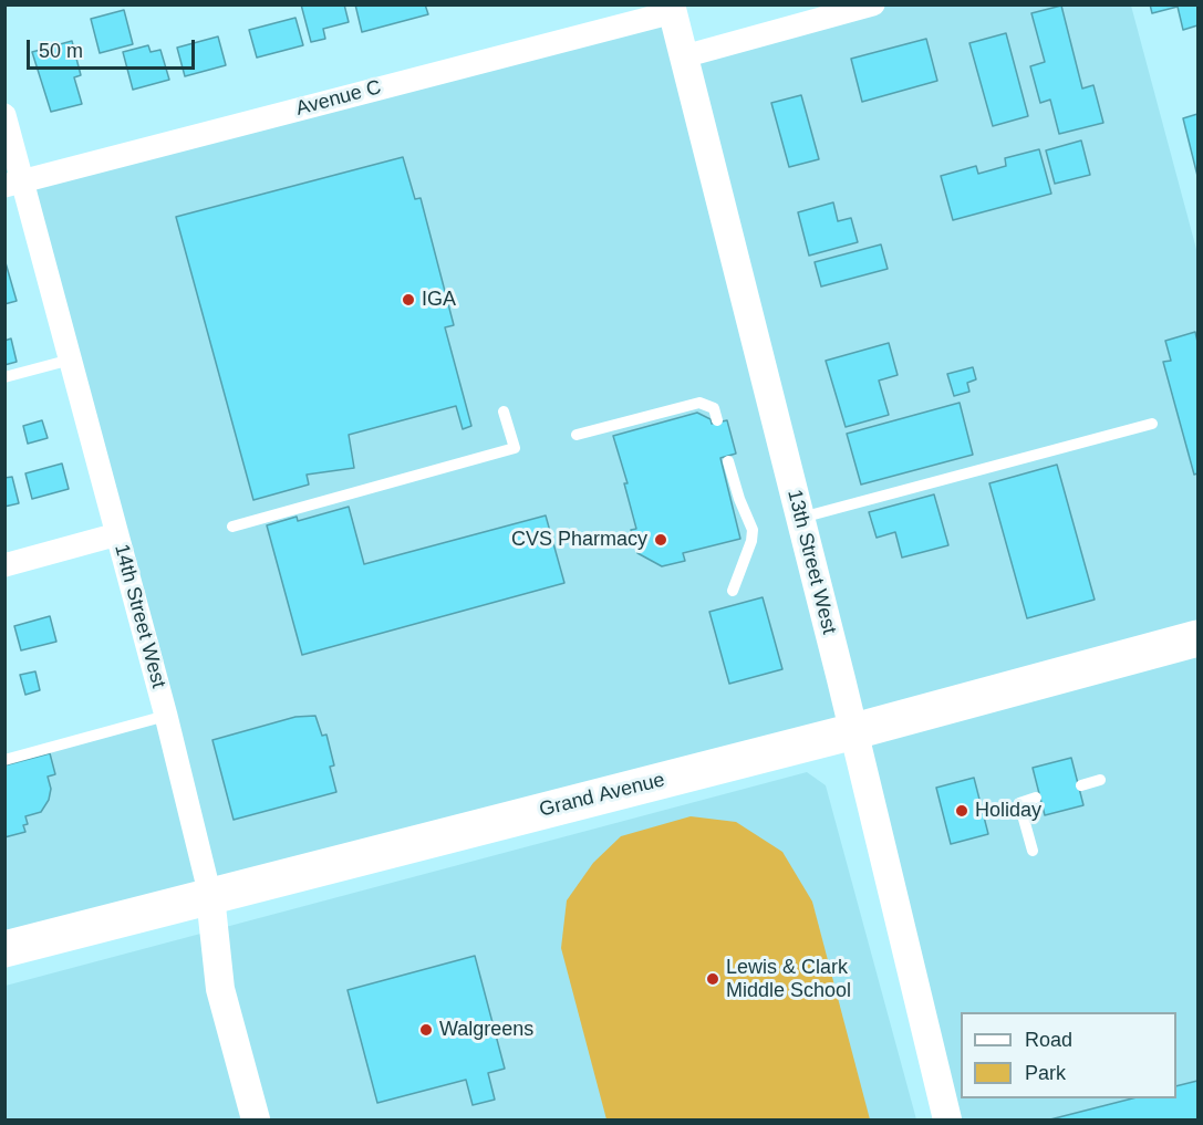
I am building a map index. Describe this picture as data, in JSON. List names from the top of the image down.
{
  "streets": {
    "main road": ["Grand Avenue"],
    "street": ["Avenue C", "13th Street West", "14th Street West"]
  },
  "crossings": [
    ["Avenue C", "13th Street West"],
    ["Avenue C", "14th Street West"],
    ["13th Street West", "Grand Avenue"],
    ["14th Street West", "Grand Avenue"]
  ],
  "places": [
    "IGA",
    "CVS Pharmacy",
    "Holiday",
    "Lewis & Clark Middle School",
    "Walgreens"
  ],
  "legend": ["Road", "Park"],
  "scale_bar": "50 m"
}
